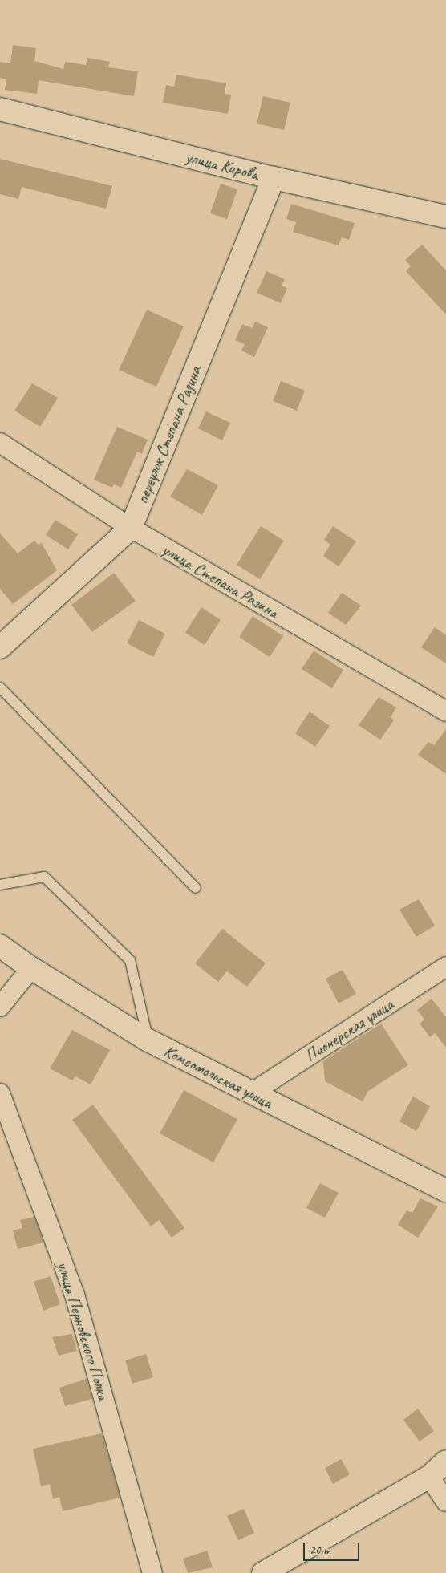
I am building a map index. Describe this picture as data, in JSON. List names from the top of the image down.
{
  "streets": {
    "street": [
      "улица Кирова",
      "переулок Степана Разина",
      "улица Степана Разина",
      "Пионерская улица",
      "Комсомольская улица",
      "улица Перновского Полка"
    ]
  },
  "crossings": [
    ["улица Кирова", "переулок Степана Разина"],
    ["переулок Степана Разина", "улица Степана Разина"],
    ["Пионерская улица", "Комсомольская улица"]
  ],
  "scale_bar": "20 m"
}
